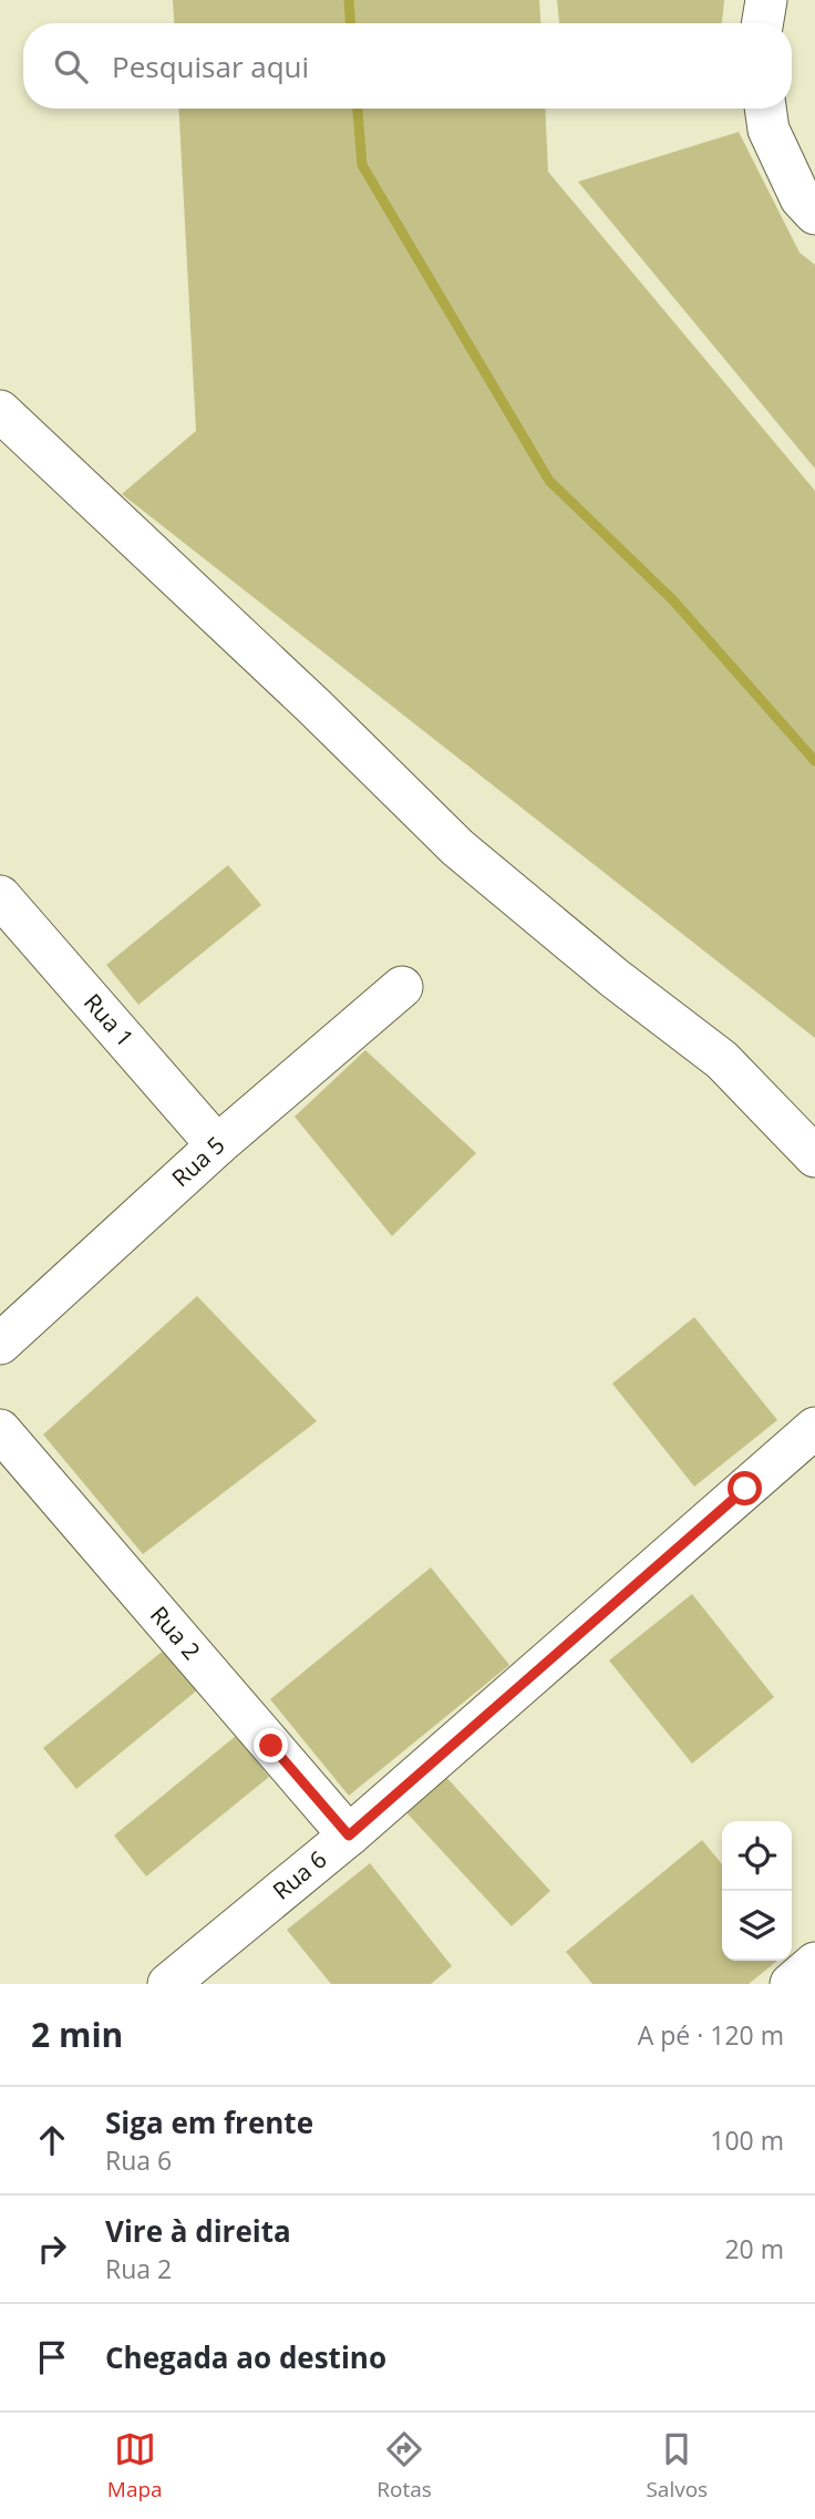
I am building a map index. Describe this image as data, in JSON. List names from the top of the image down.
{
  "streets": {
    "street": [
      "Rua 1",
      "Rua 5",
      "Rua 2",
      "Rua 6"
    ]
  },
  "crossings": [
    ["Rua 1", "Rua 5"],
    ["Rua 2", "Rua 6"]
  ],
  "page": {
    "search": "Pesquisar aqui",
    "heading": ["2 min", "A pé · 120 m"],
    "list": [
      ["Siga em frente", "Rua 6", "100 m"],
      ["Vire à direita", "Rua 2", "20 m"],
      "Chegada ao destino"
    ],
    "nav": ["Mapa", "Rotas", "Salvos"]
  }
}
